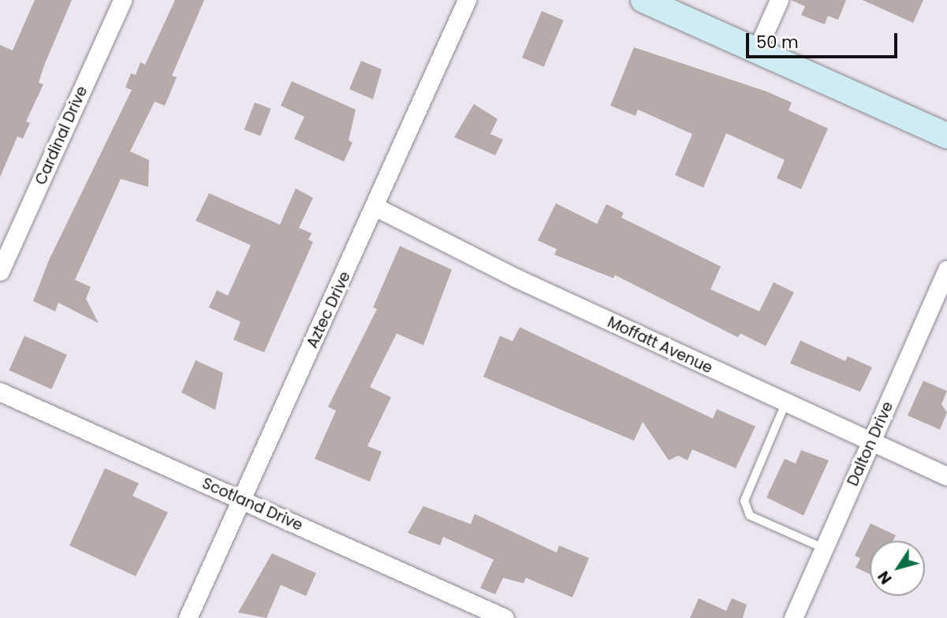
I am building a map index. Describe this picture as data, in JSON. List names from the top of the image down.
{
  "streets": {
    "street": [
      "Cardinal Drive",
      "Aztec Drive",
      "Moffatt Avenue",
      "Dalton Drive",
      "Scotland Drive"
    ]
  },
  "crossings": [
    ["Aztec Drive", "Moffatt Avenue"],
    ["Aztec Drive", "Scotland Drive"],
    ["Moffatt Avenue", "Dalton Drive"]
  ],
  "scale_bar": "50 m",
  "north": "bottom left"
}
